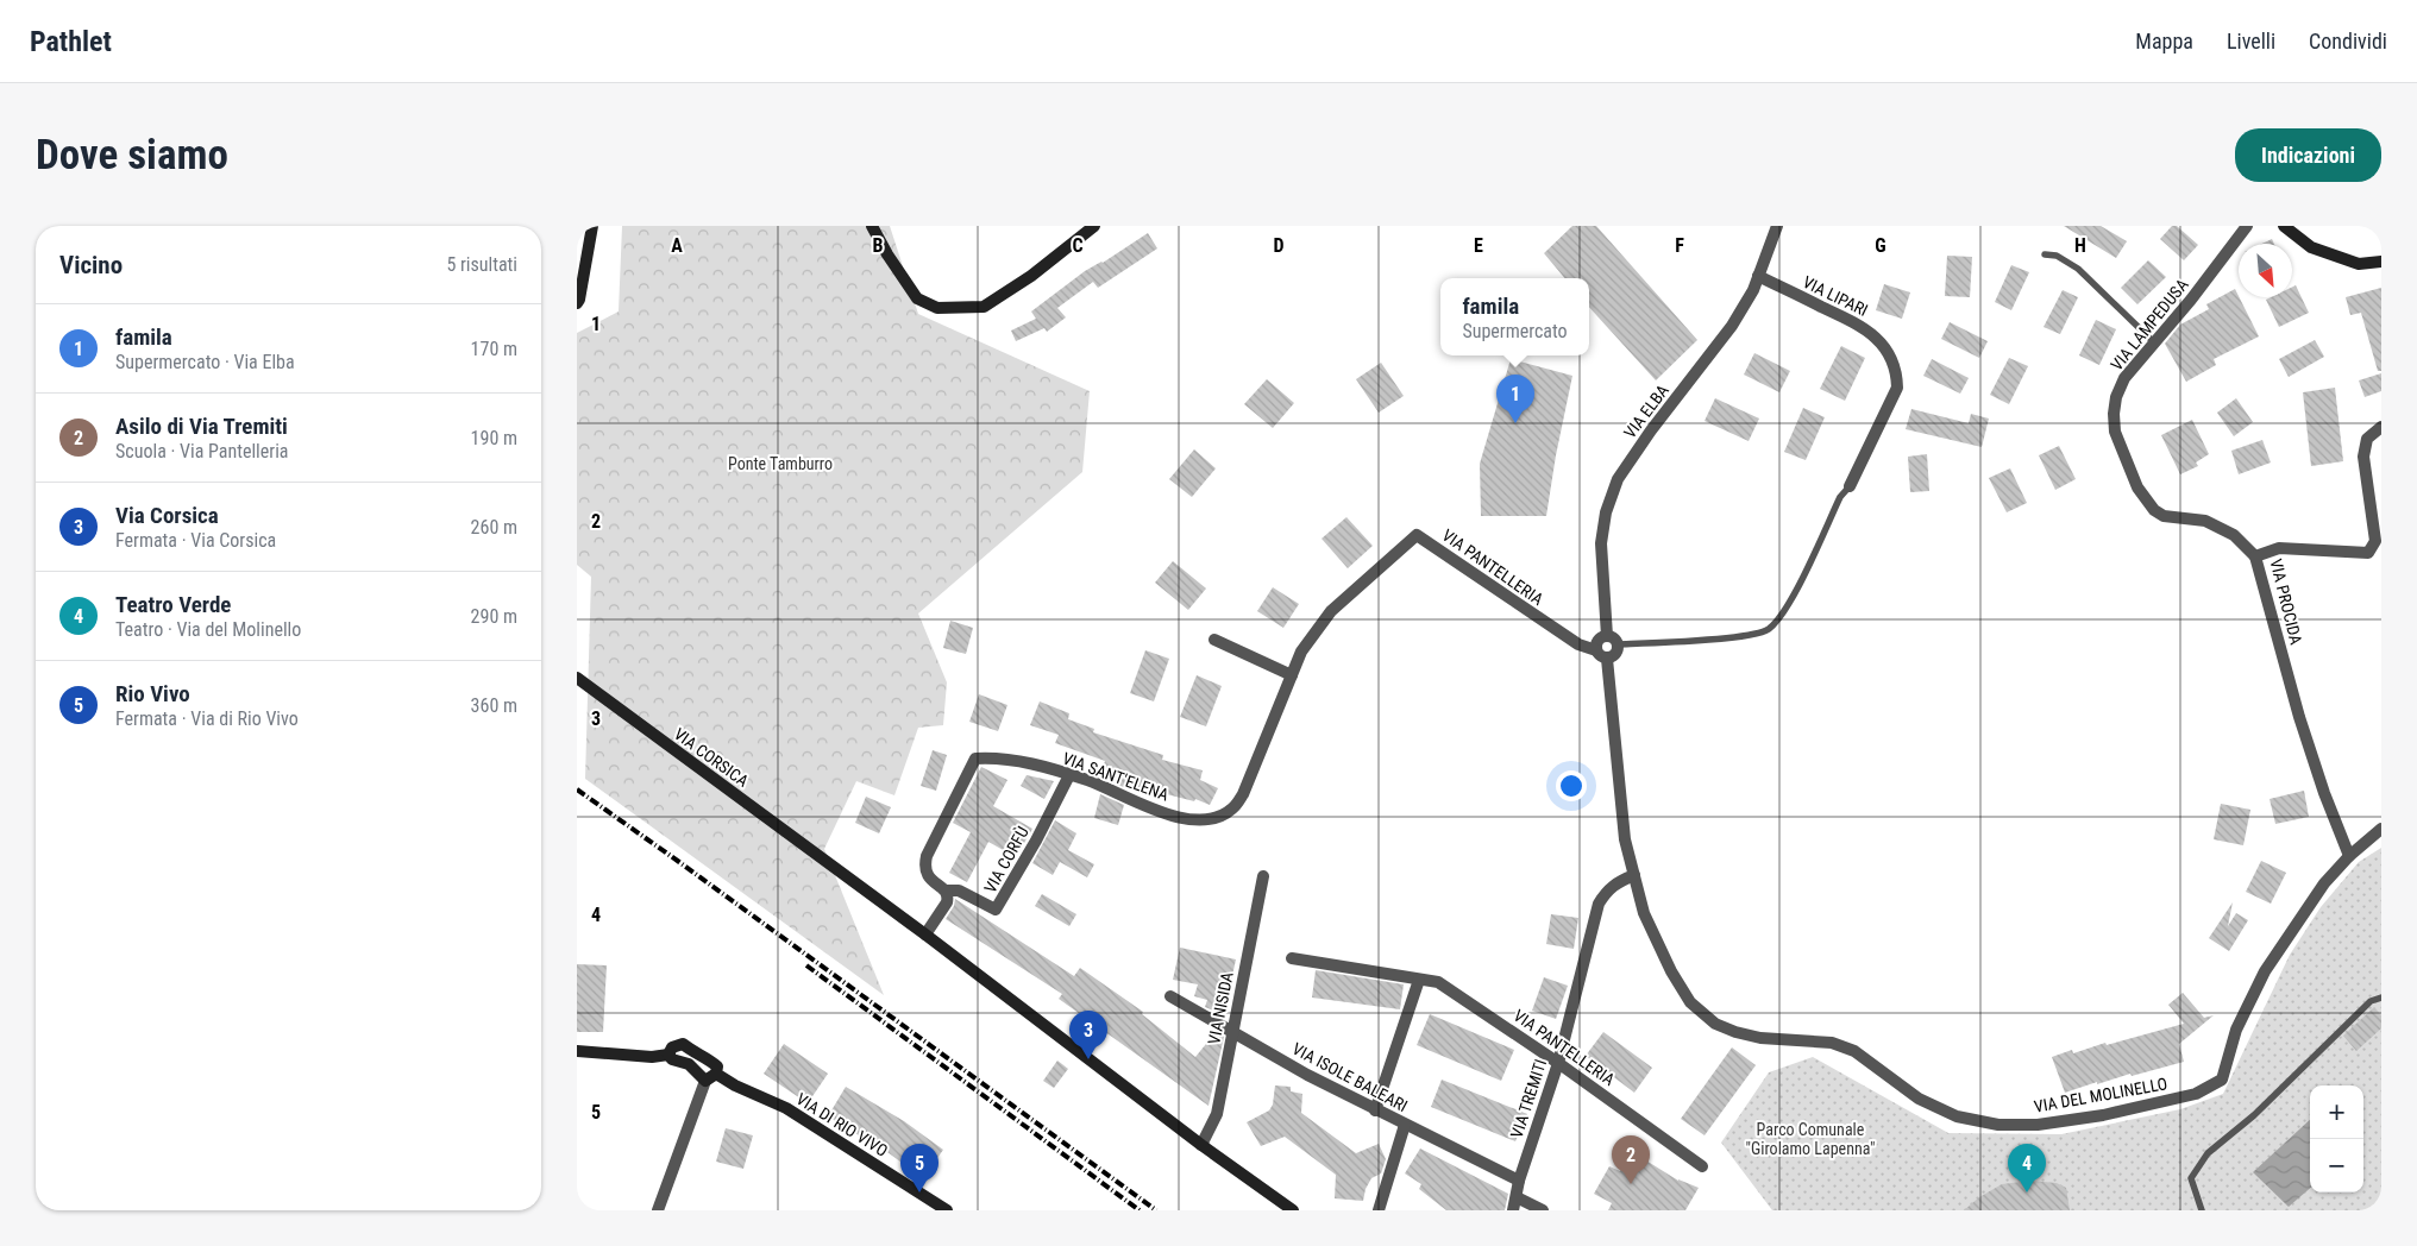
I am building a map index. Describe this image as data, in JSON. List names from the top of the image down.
{
  "streets": {
    "street": [
      "VIA LIPARI",
      "VIA LAMPEDUSA",
      "VIA ELBA",
      "VIA PANTELLERIA",
      "VIA PROCIDA",
      "VIA CORSICA",
      "VIA SANT'ELENA",
      "VIA CORFÙ",
      "VIA NISIDA",
      "VIA ISOLE BALEARI",
      "VIA DEL MOLINELLO",
      "VIA TREMITI",
      "VIA DI RIO VIVO"
    ]
  },
  "crossings": [
    ["VIA LIPARI", "VIA ELBA"],
    ["VIA LAMPEDUSA", "VIA PROCIDA"],
    ["VIA ELBA", "VIA PANTELLERIA"],
    ["VIA ELBA", "VIA DEL MOLINELLO"],
    ["VIA PANTELLERIA", "VIA SANT'ELENA"],
    ["VIA PANTELLERIA", "VIA DEL MOLINELLO"],
    ["VIA PANTELLERIA", "VIA TREMITI"],
    ["VIA PROCIDA", "VIA DEL MOLINELLO"],
    ["VIA CORSICA", "VIA NISIDA"],
    ["VIA SANT'ELENA", "VIA CORFÙ"],
    ["VIA NISIDA", "VIA ISOLE BALEARI"],
    ["VIA ISOLE BALEARI", "VIA TREMITI"],
    ["VIA DEL MOLINELLO", "VIA TREMITI"]
  ],
  "parks": ["Ponte Tamburro", "Parco Comunale \"Girolamo Lapenna\""],
  "north": "bottom right",
  "page": {
    "header": "Pathlet",
    "nav": ["Mappa", "Livelli", "Condividi"],
    "buttons": "Indicazioni",
    "title": "Dove siamo",
    "heading": ["Vicino", "5 risultati"],
    "popup": ["famila", "Supermercato"],
    "list": [
      {
        "mark": "1",
        "name": "famila",
        "note": "Supermercato · Via Elba",
        "value": "170 m"
      },
      {
        "mark": "2",
        "name": "Asilo di Via Tremiti",
        "note": "Scuola · Via Pantelleria",
        "value": "190 m"
      },
      {
        "mark": "3",
        "name": "Via Corsica",
        "note": "Fermata · Via Corsica",
        "value": "260 m"
      },
      {
        "mark": "4",
        "name": "Teatro Verde",
        "note": "Teatro · Via del Molinello",
        "value": "290 m"
      },
      {
        "mark": "5",
        "name": "Rio Vivo",
        "note": "Fermata · Via di Rio Vivo",
        "value": "360 m"
      }
    ],
    "pins": [
      "1",
      "3",
      "2",
      "4",
      "5"
    ],
    "map_buttons": ["+", "−"]
  },
  "grid": {
    "columns": [
      "A",
      "B",
      "C",
      "D",
      "E",
      "F",
      "G",
      "H"
    ],
    "rows": [
      "1",
      "2",
      "3",
      "4",
      "5"
    ]
  }
}
